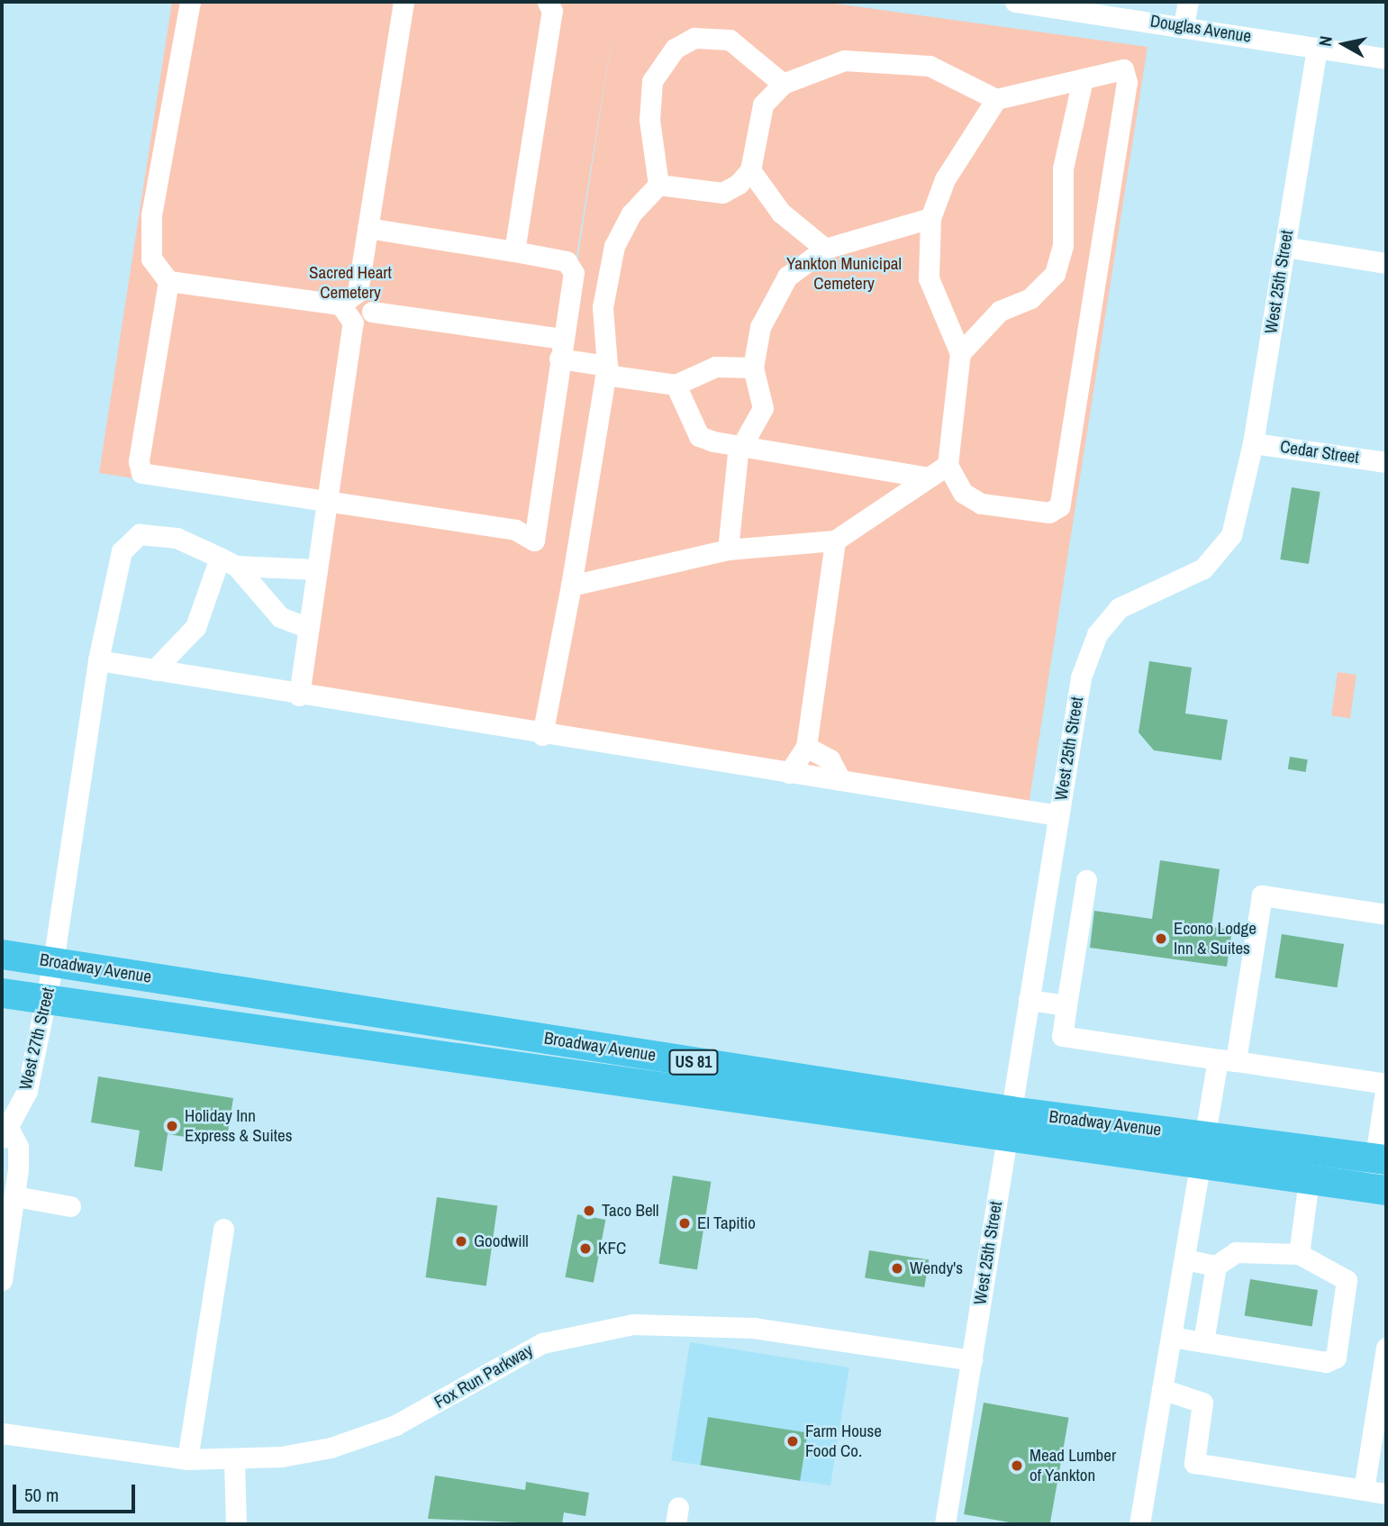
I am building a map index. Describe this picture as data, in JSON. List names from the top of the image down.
{
  "streets": {
    "highway": ["Broadway Avenue", "US 81"],
    "street": [
      "Douglas Avenue",
      "West 25th Street",
      "Cedar Street",
      "West 27th Street",
      "Fox Run Parkway"
    ]
  },
  "crossings": [
    ["Douglas Avenue", "West 25th Street"],
    ["West 25th Street", "Cedar Street"],
    ["West 25th Street", "Broadway Avenue"],
    ["West 25th Street", "Fox Run Parkway"],
    ["Broadway Avenue", "West 27th Street"]
  ],
  "parks": ["Yankton Municipal Cemetery", "Sacred Heart Cemetery"],
  "places": [
    "Econo Lodge Inn & Suites",
    "Holiday Inn Express & Suites",
    "Taco Bell",
    "El Tapitio",
    "Goodwill",
    "KFC",
    "Wendy's",
    "Farm House Food Co.",
    "Mead Lumber of Yankton"
  ],
  "scale_bar": "50 m",
  "north": "left"
}
